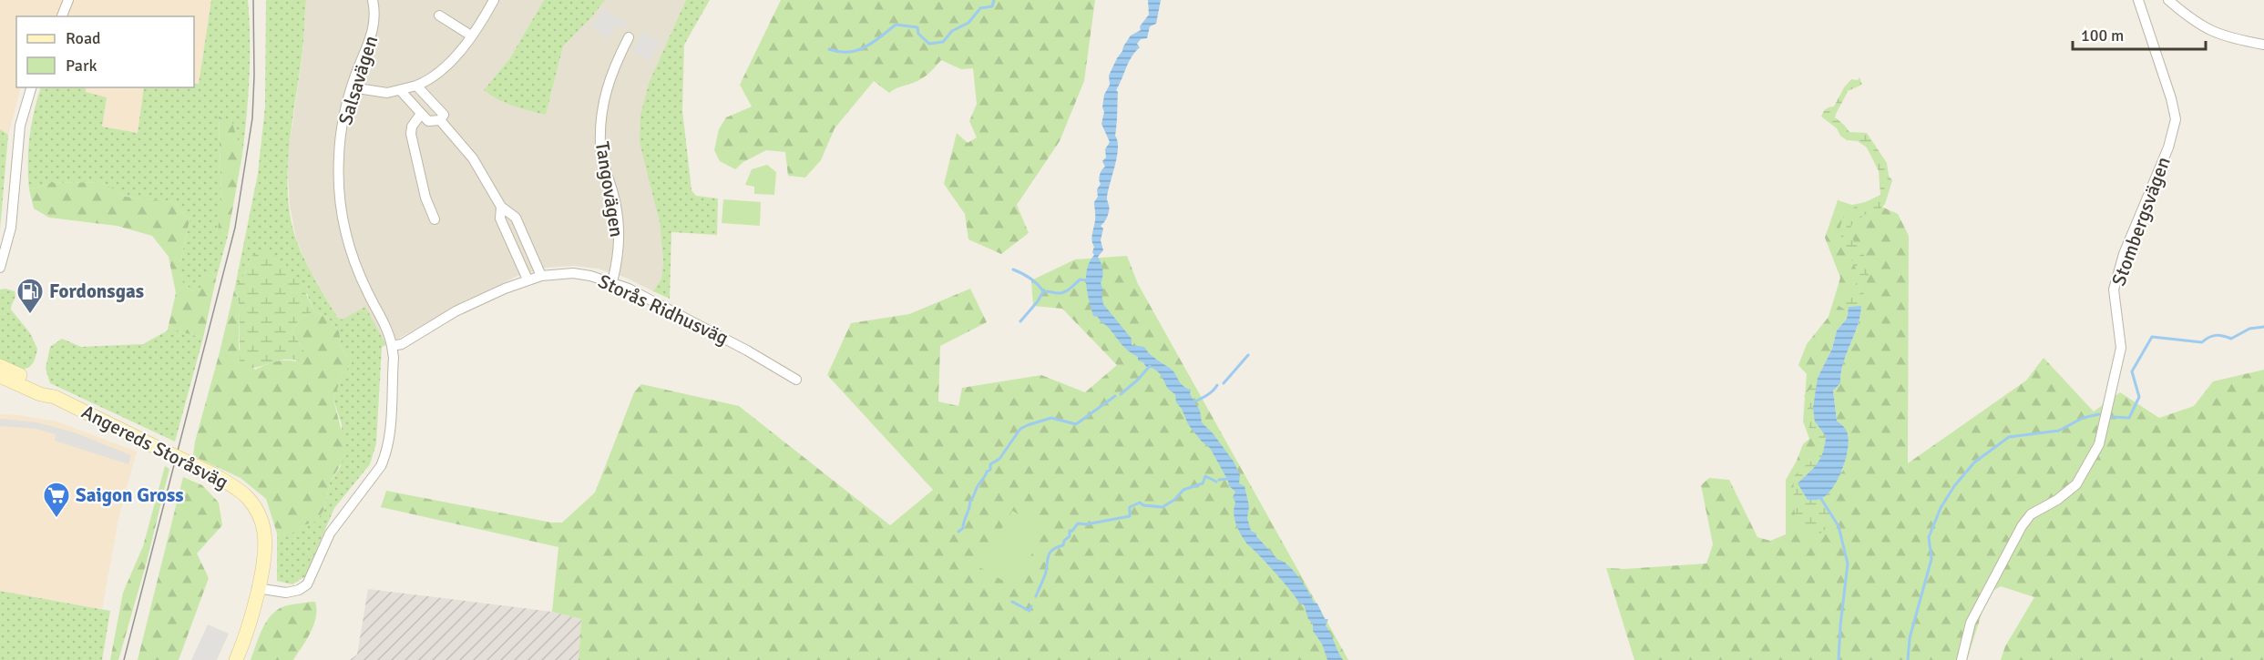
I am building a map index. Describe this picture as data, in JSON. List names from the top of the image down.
{
  "streets": {
    "street": [
      "Salsavägen",
      "Tangovägen",
      "Stombergsvägen",
      "Storås Ridhusväg",
      "Angereds Storåsväg"
    ]
  },
  "crossings": [
    ["Salsavägen", "Storås Ridhusväg"],
    ["Tangovägen", "Storås Ridhusväg"]
  ],
  "places": {
    "fuel station": ["Fordonsgas"],
    "supermarket": ["Saigon Gross"]
  },
  "legend": ["Road", "Park"],
  "scale_bar": "100 m"
}
